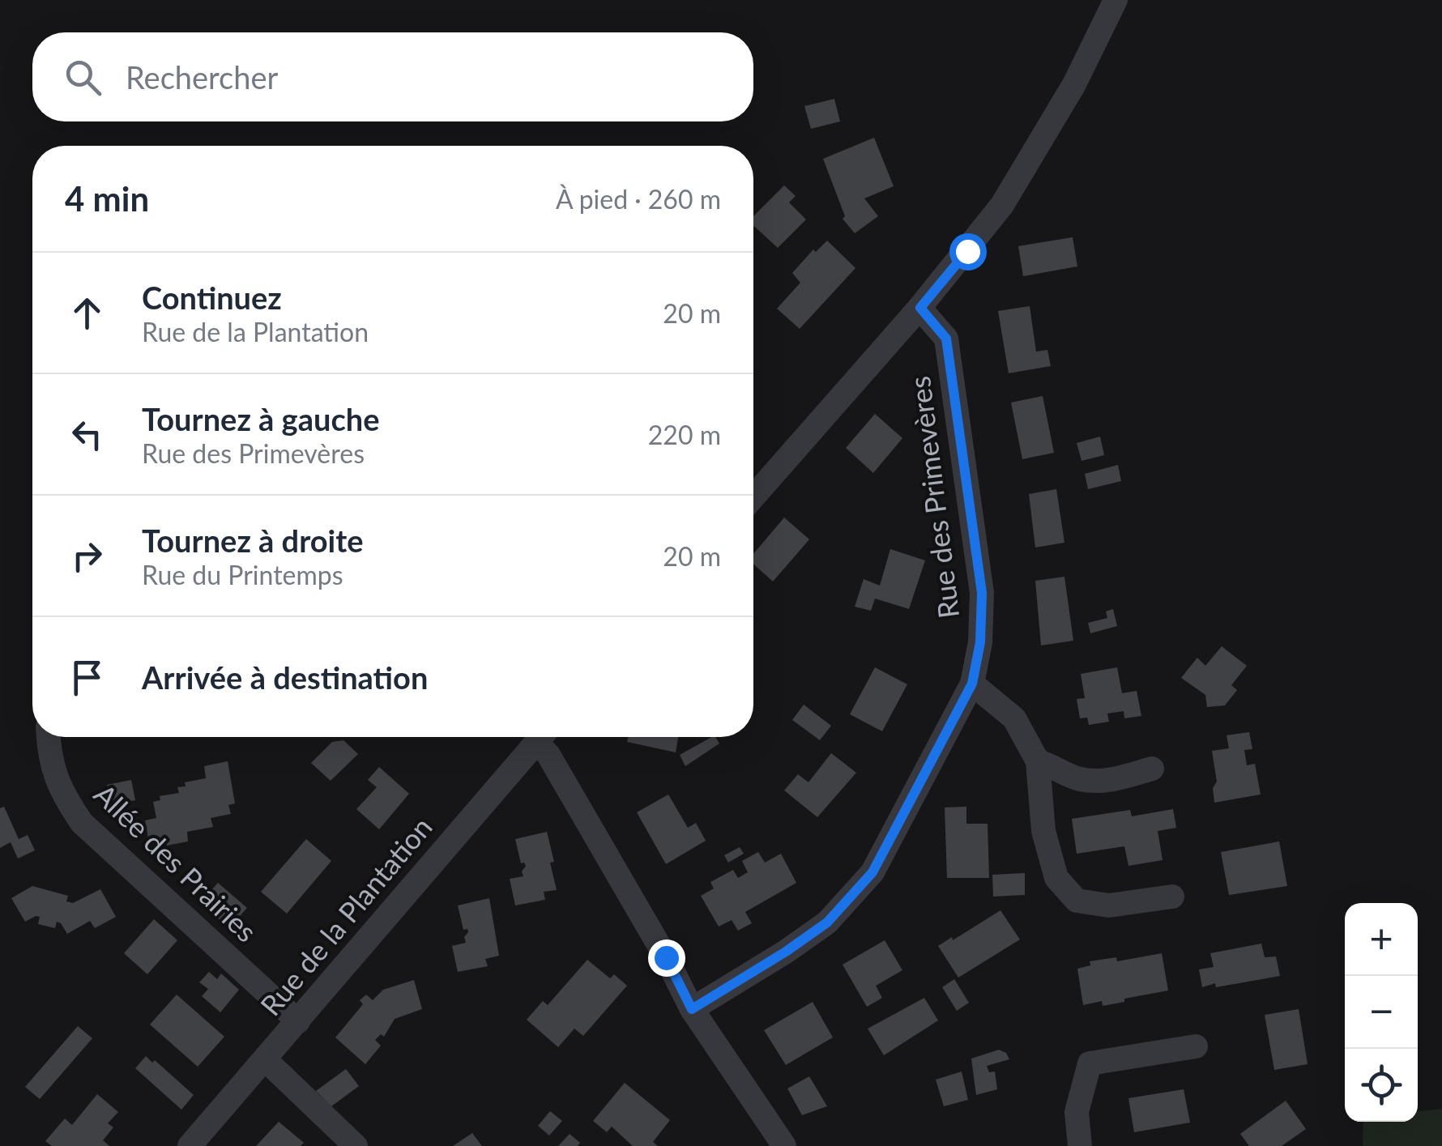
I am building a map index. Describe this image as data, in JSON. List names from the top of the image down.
{
  "streets": {
    "street": ["Rue des Primevères", "Allée des Prairies", "Rue de la Plantation"]
  },
  "crossings": [
    ["Allée des Prairies", "Rue de la Plantation"]
  ],
  "page": {
    "search": "Rechercher",
    "heading": ["4 min", "À pied · 260 m"],
    "list": [
      ["Continuez", "Rue de la Plantation", "20 m"],
      ["Tournez à gauche", "Rue des Primevères", "220 m"],
      ["Tournez à droite", "Rue du Printemps", "20 m"],
      "Arrivée à destination"
    ],
    "map_buttons": ["+", "−"]
  }
}
